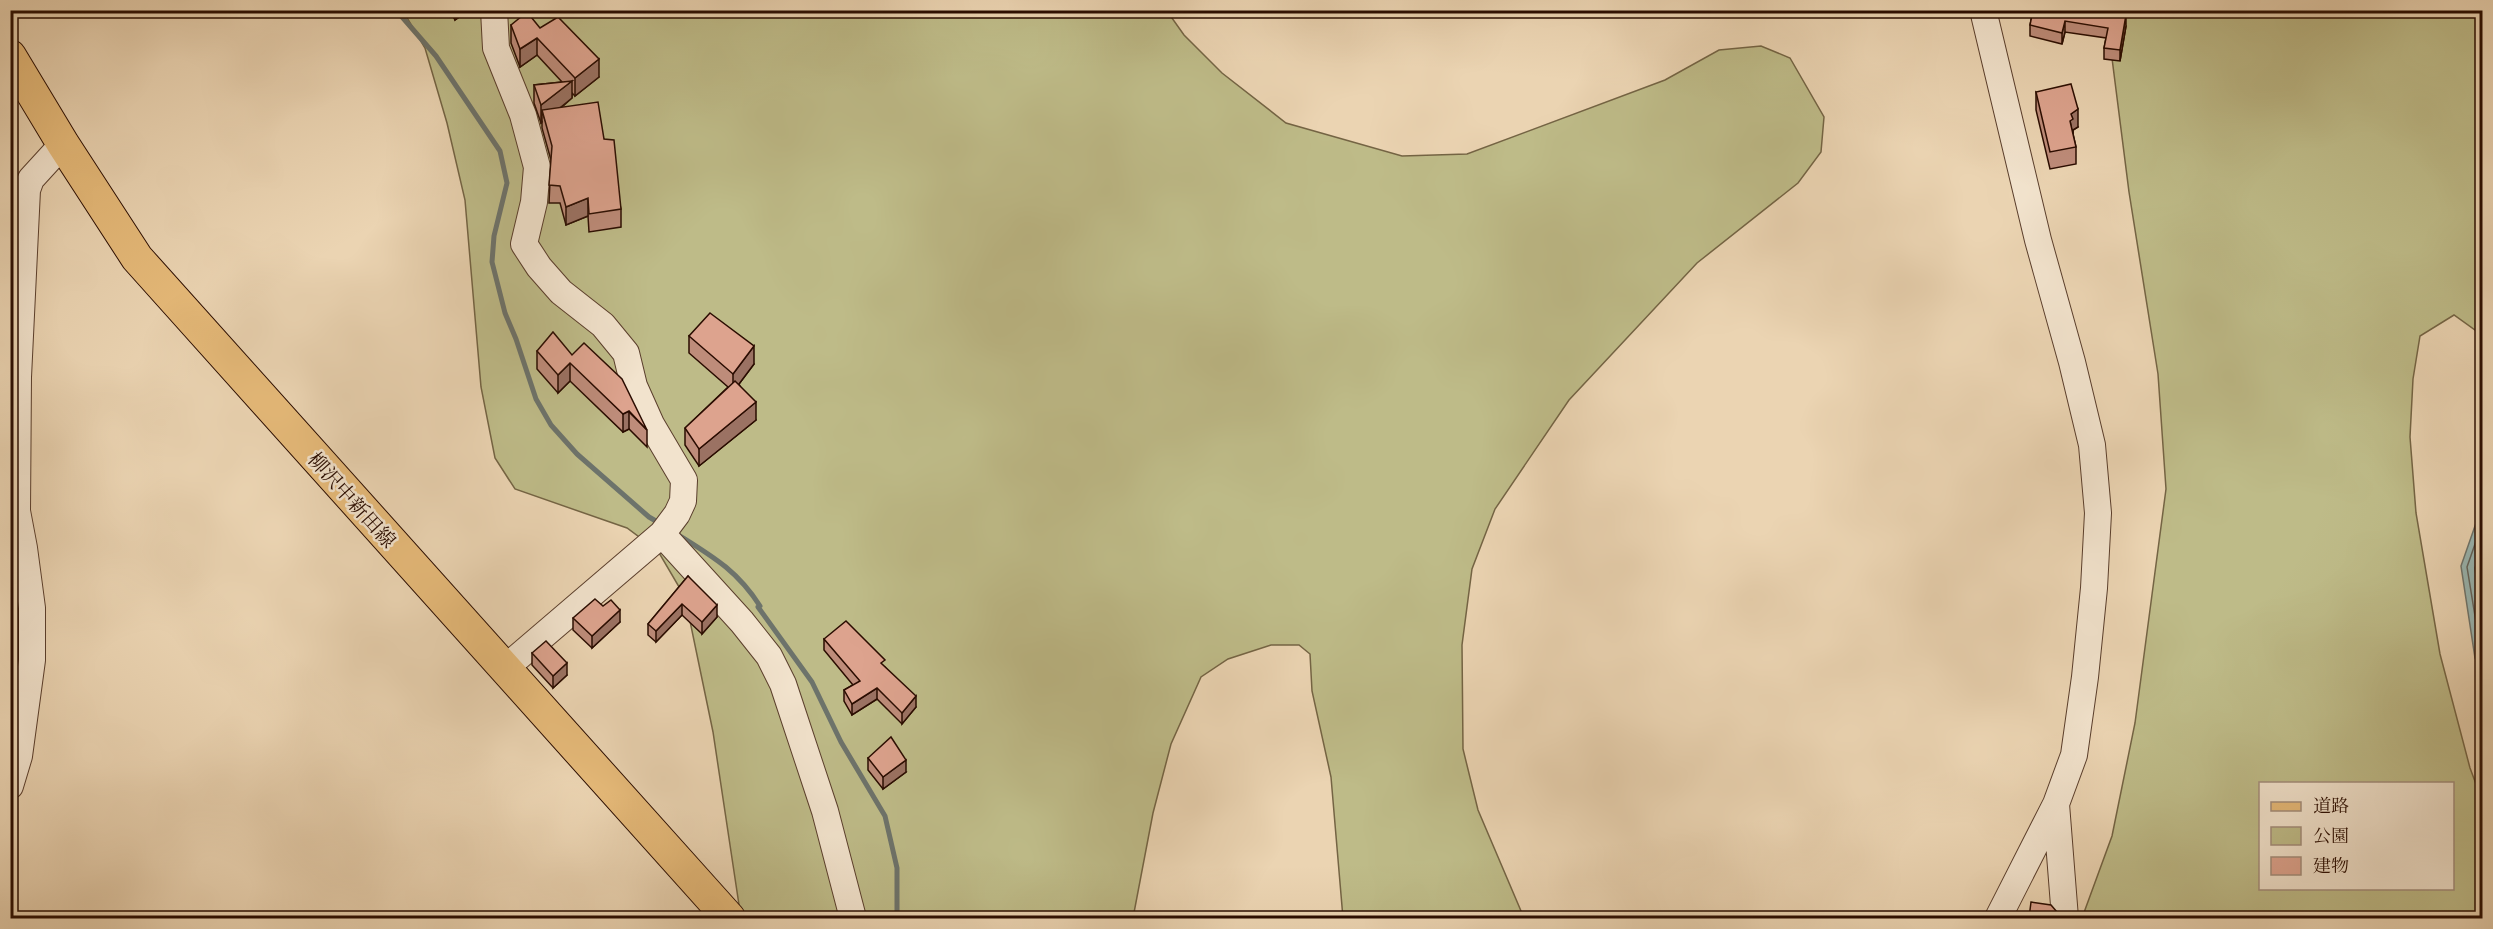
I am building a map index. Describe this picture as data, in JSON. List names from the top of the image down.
{
  "streets": {
    "main road": ["柳沢中新田線"]
  },
  "legend": ["道路", "公園", "建物"]
}
